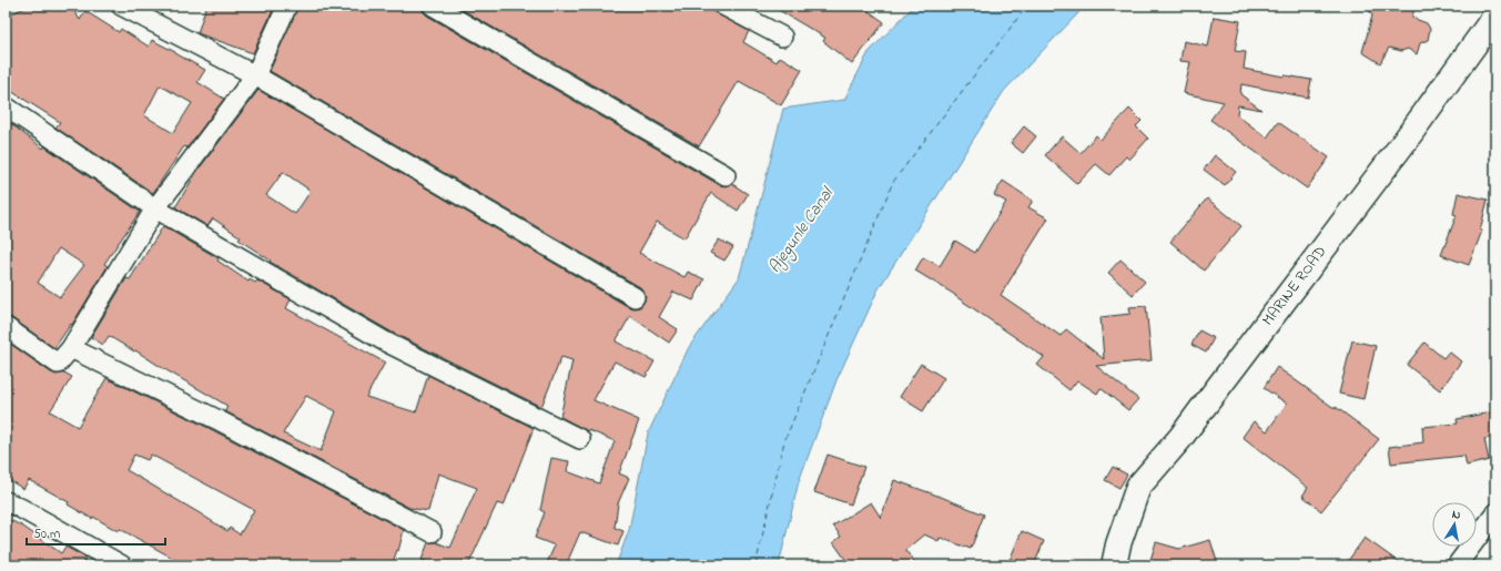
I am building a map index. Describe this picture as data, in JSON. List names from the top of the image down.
{
  "streets": {
    "street": ["MARINE ROAD"]
  },
  "water": ["Ajegunle Canal"],
  "scale_bar": "50 m",
  "north": "top"
}
